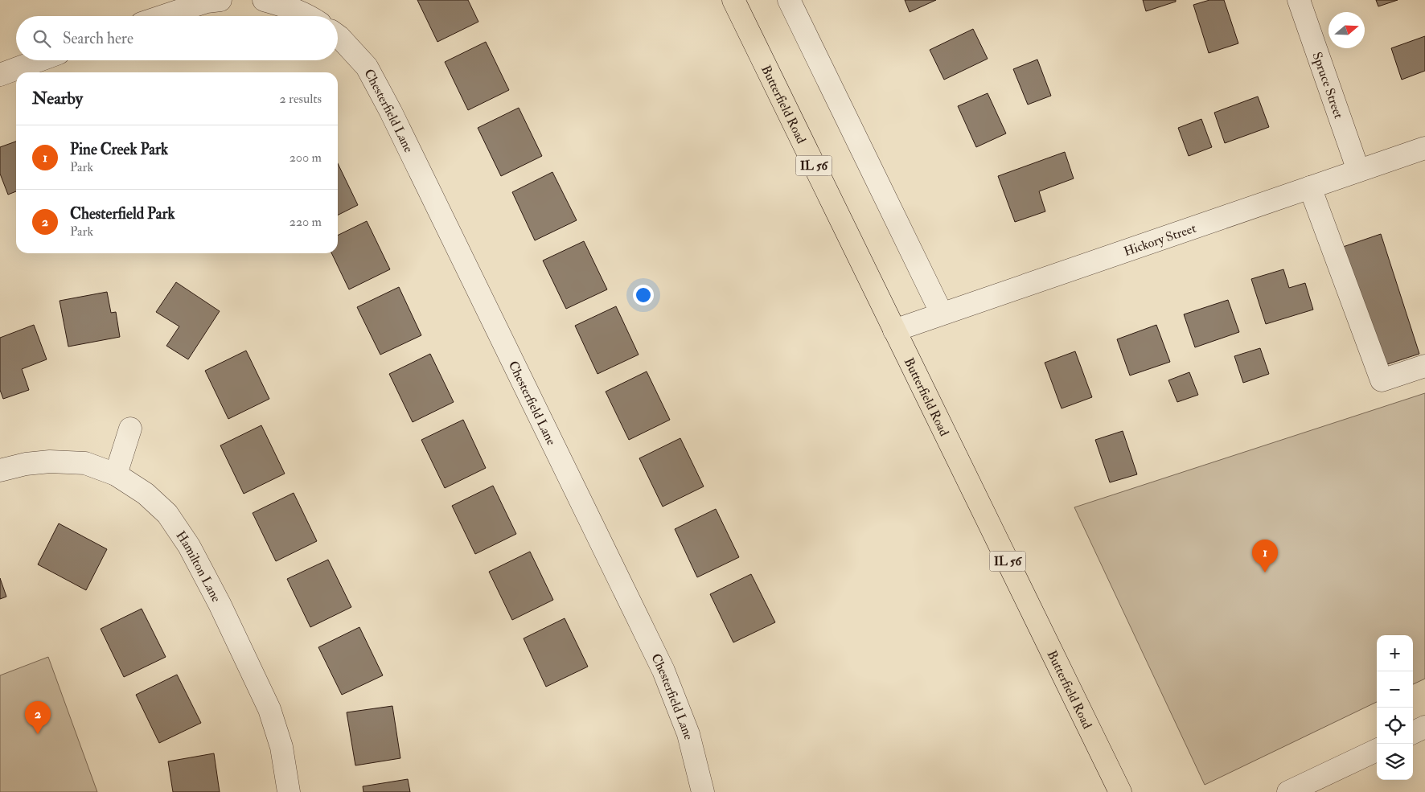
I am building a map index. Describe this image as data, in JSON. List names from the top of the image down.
{
  "streets": {
    "main road": ["Butterfield Road", "IL 56"],
    "street": [
      "Spruce Street",
      "Chesterfield Lane",
      "Hickory Street",
      "Hamilton Lane"
    ]
  },
  "crossings": [
    ["Spruce Street", "Hickory Street"],
    ["Butterfield Road", "Hickory Street"]
  ],
  "north": "right",
  "page": {
    "search": "Search here",
    "heading": ["Nearby", "2 results"],
    "list": [
      {
        "mark": "1",
        "name": "Pine Creek Park",
        "note": "Park",
        "value": "200 m"
      },
      {
        "mark": "2",
        "name": "Chesterfield Park",
        "note": "Park",
        "value": "220 m"
      }
    ],
    "pins": ["1", "2"],
    "map_buttons": ["+", "−"]
  }
}
